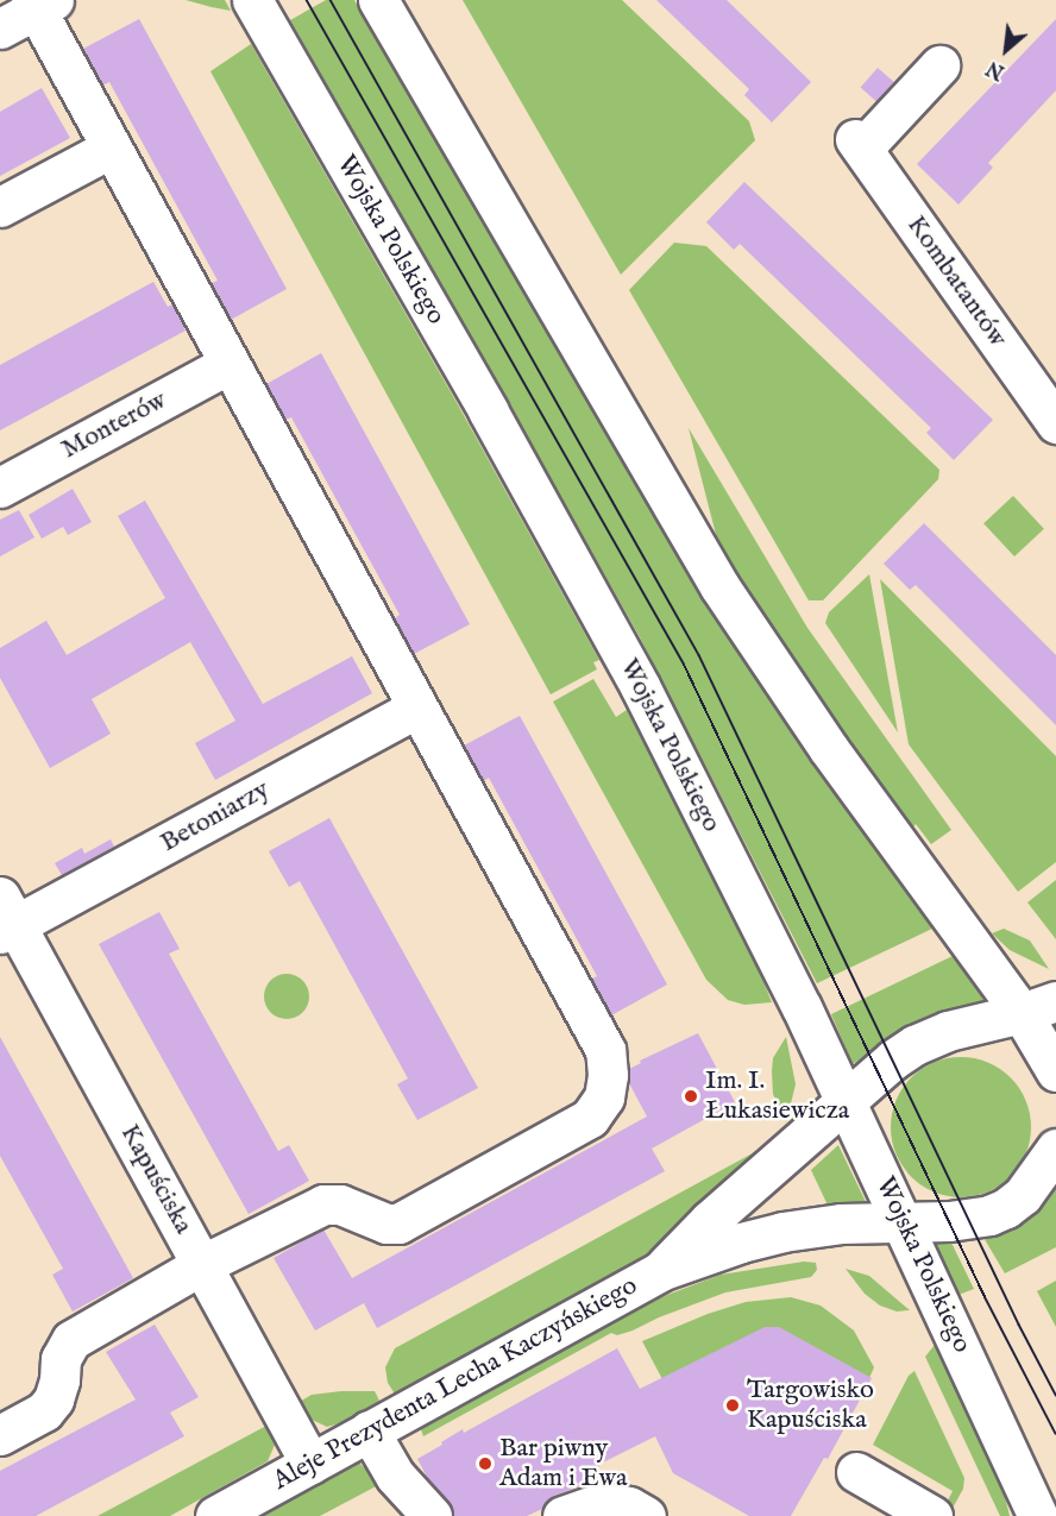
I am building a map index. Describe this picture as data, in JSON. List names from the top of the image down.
{
  "streets": {
    "street": [
      "Wojska Polskiego",
      "Kombatantów",
      "Monterów",
      "Betoniarzy",
      "Kapuściska",
      "Aleje Prezydenta Lecha Kaczyńskiego"
    ]
  },
  "crossings": [
    ["Wojska Polskiego", "Aleje Prezydenta Lecha Kaczyńskiego"],
    ["Betoniarzy", "Kapuściska"],
    ["Kapuściska", "Aleje Prezydenta Lecha Kaczyńskiego"]
  ],
  "places": ["Im. I. Łukasiewicza", "Targowisko Kapuściska", "Bar piwny Adam i Ewa"],
  "north": "bottom left"
}
